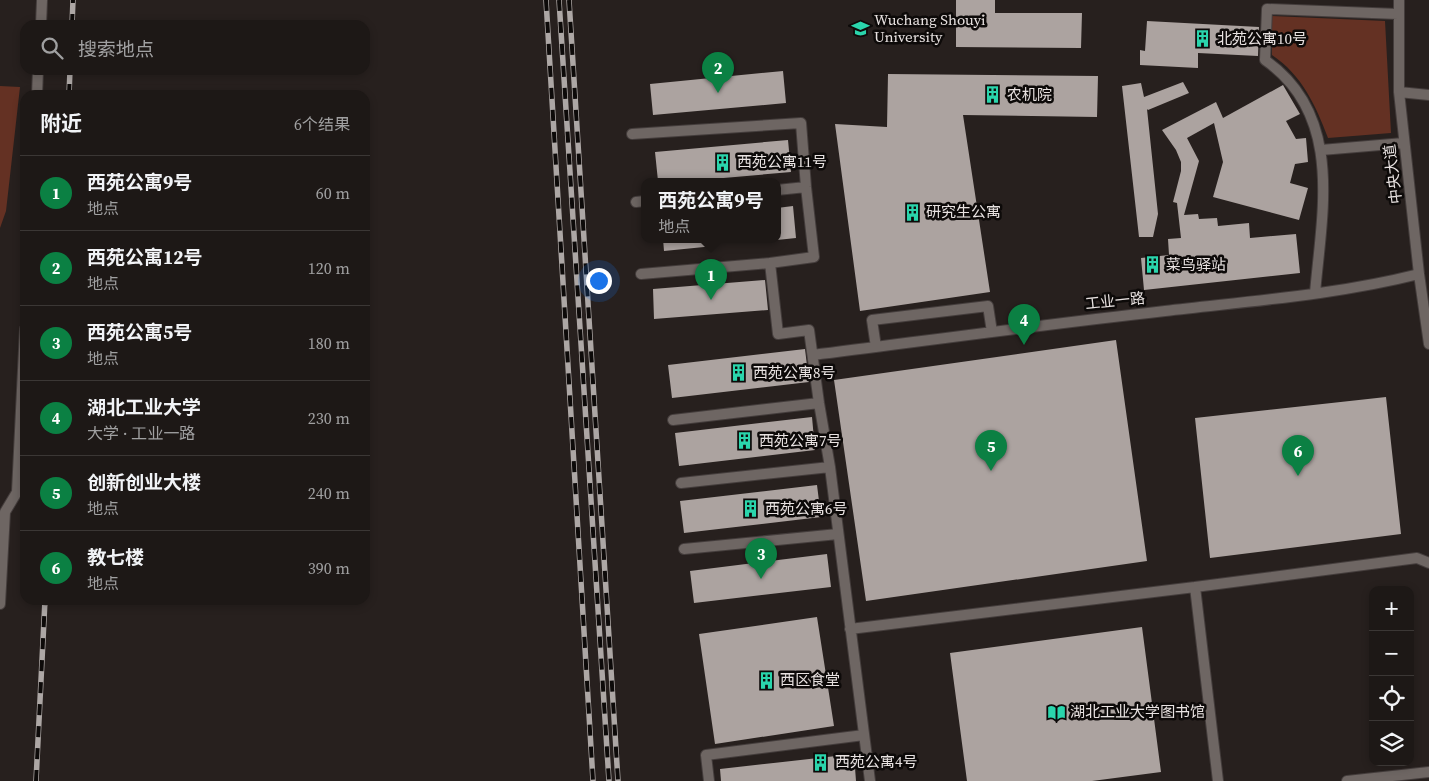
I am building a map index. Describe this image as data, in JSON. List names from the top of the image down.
{
  "streets": {
    "street": ["中央大道", "工业一路"]
  },
  "crossings": [
    ["中央大道", "工业一路"]
  ],
  "places": {
    "school or university": ["Wuchang Shouyi University"],
    "building": [
      "北苑公寓10号",
      "农机院",
      "西苑公寓11号",
      "研究生公寓",
      "菜鸟驿站",
      "西苑公寓8号",
      "西苑公寓7号",
      "西苑公寓6号",
      "西区食堂",
      "西苑公寓4号"
    ],
    "library": ["湖北工业大学图书馆"]
  },
  "page": {
    "search": "搜索地点",
    "pins": [
      "2",
      "1",
      "4",
      "5",
      "6",
      "3"
    ],
    "heading": ["附近", "6个结果"],
    "list": [
      {
        "mark": "1",
        "name": "西苑公寓9号",
        "note": "地点",
        "value": "60 m"
      },
      {
        "mark": "2",
        "name": "西苑公寓12号",
        "note": "地点",
        "value": "120 m"
      },
      {
        "mark": "3",
        "name": "西苑公寓5号",
        "note": "地点",
        "value": "180 m"
      },
      {
        "mark": "4",
        "name": "湖北工业大学",
        "note": "大学 · 工业一路",
        "value": "230 m"
      },
      {
        "mark": "5",
        "name": "创新创业大楼",
        "note": "地点",
        "value": "240 m"
      },
      {
        "mark": "6",
        "name": "教七楼",
        "note": "地点",
        "value": "390 m"
      }
    ],
    "popup": ["西苑公寓9号", "地点"],
    "map_buttons": ["+", "−"]
  }
}
